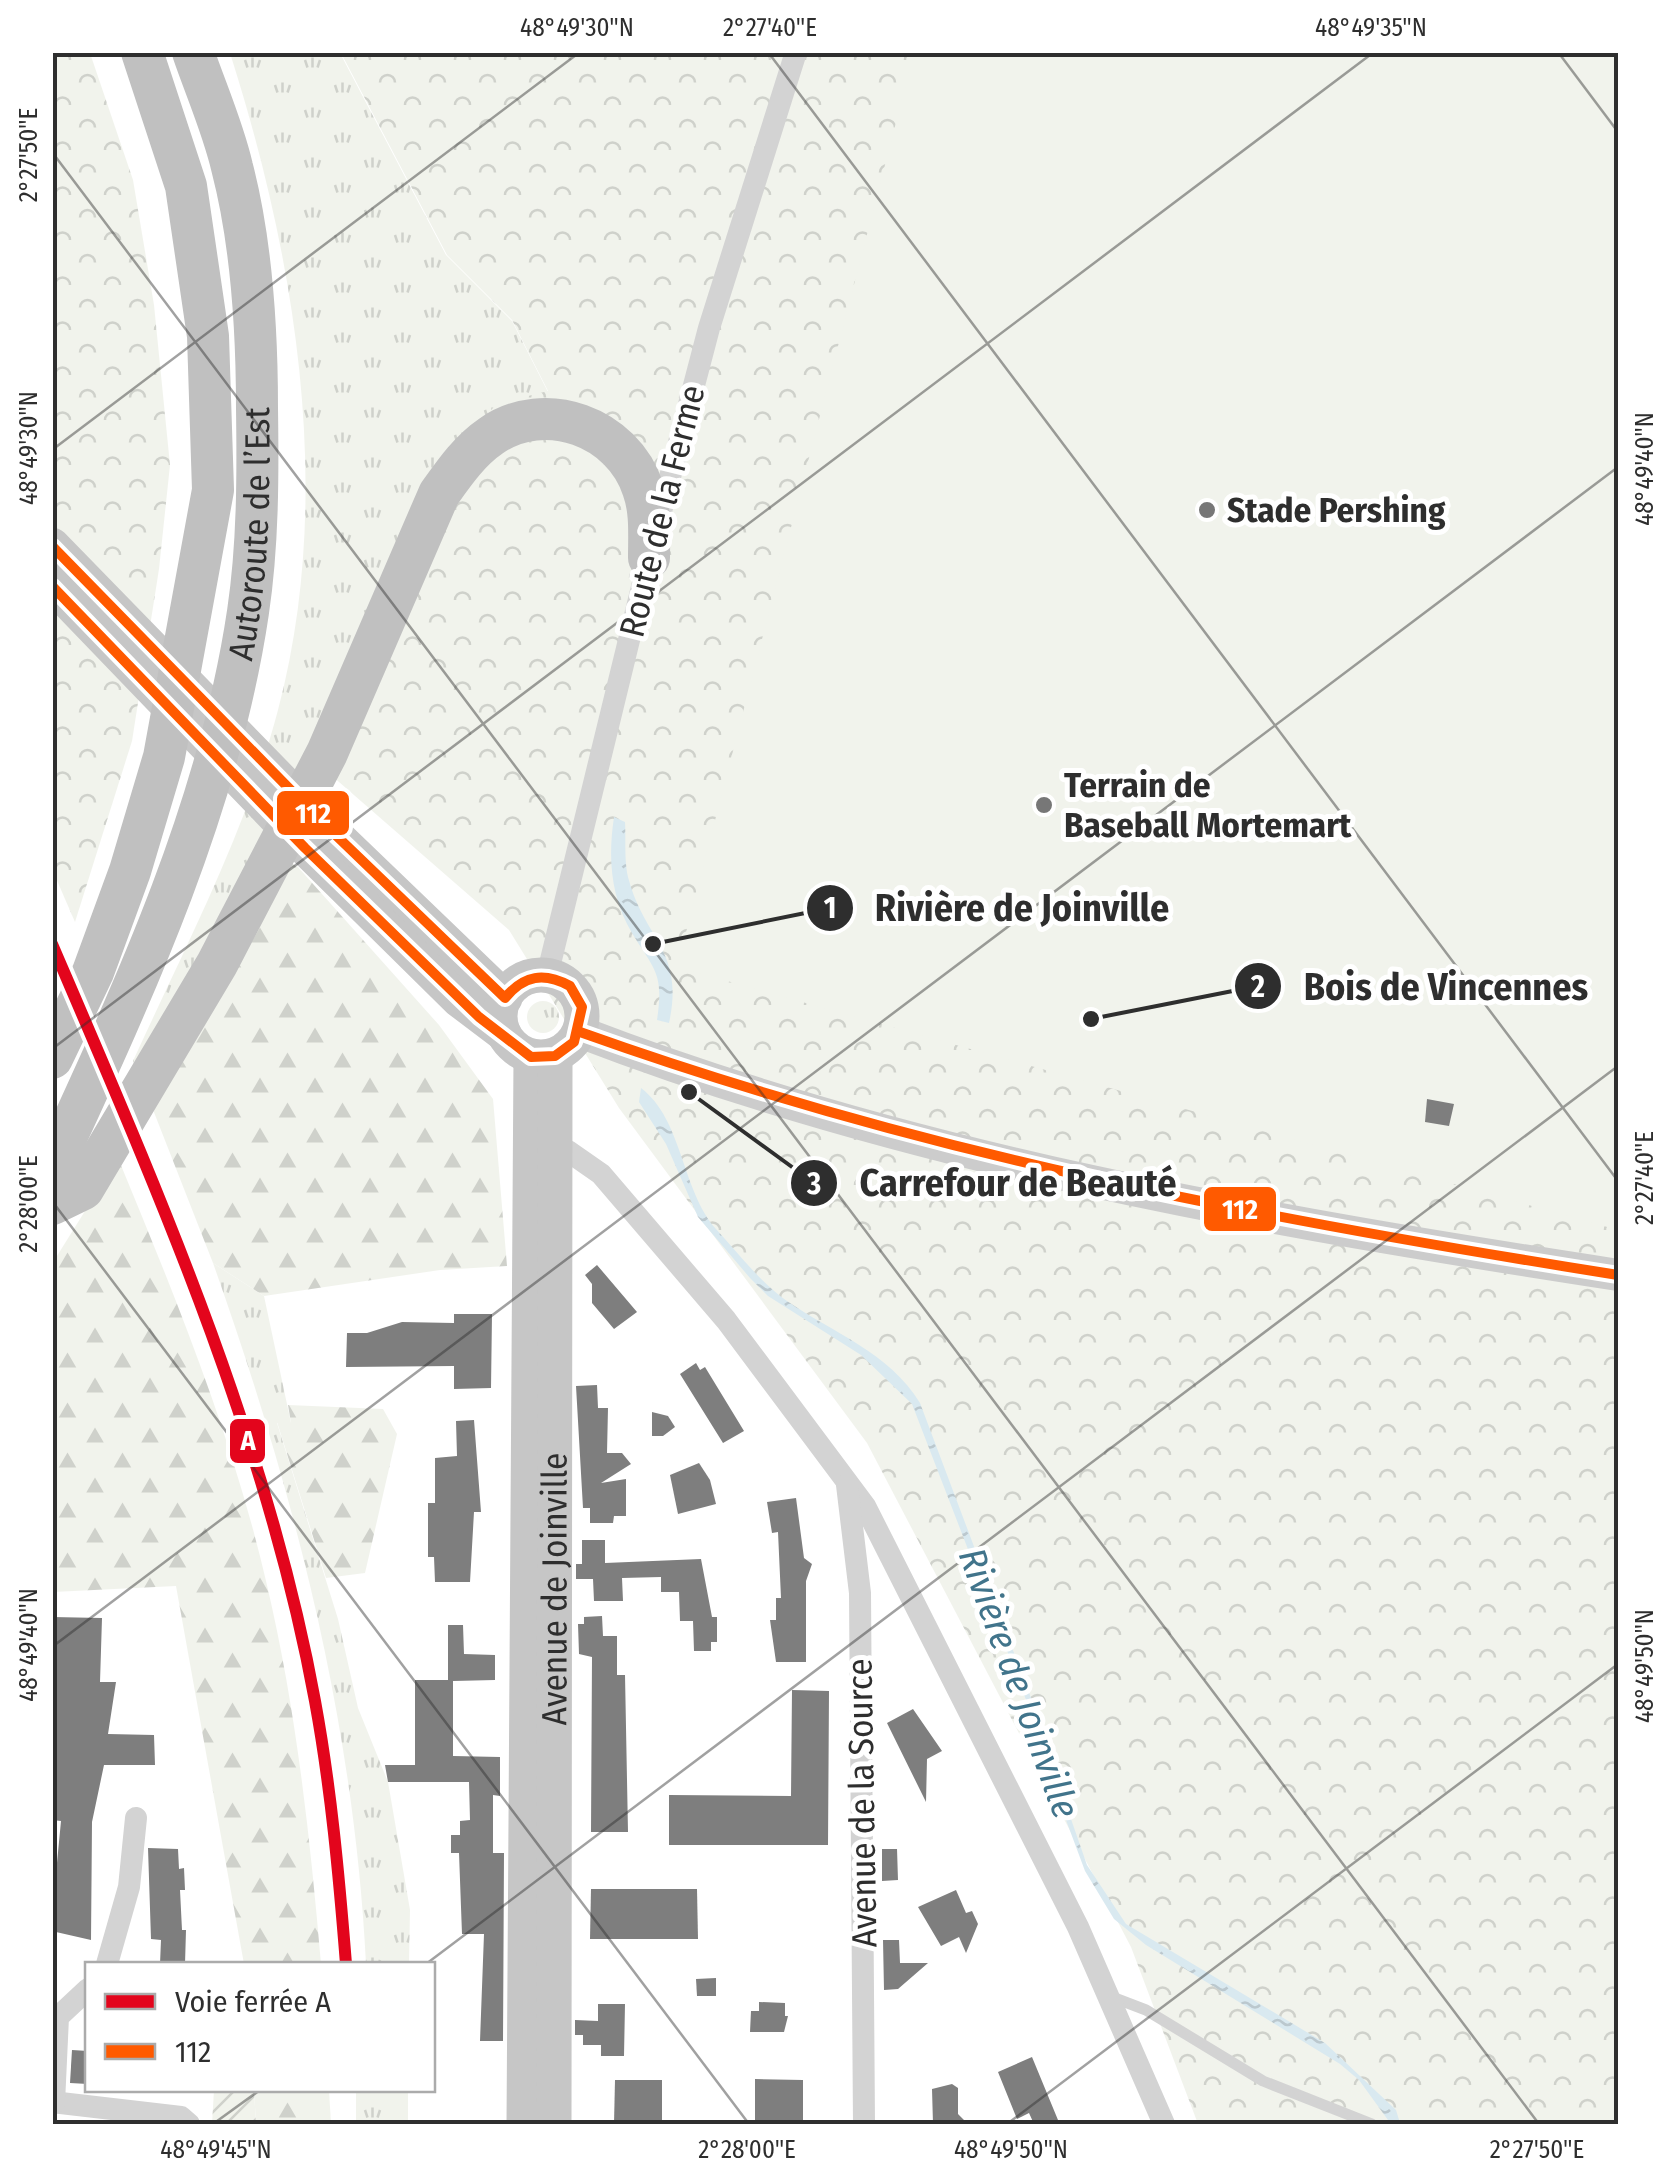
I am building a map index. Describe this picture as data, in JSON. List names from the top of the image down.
{
  "streets": {
    "highway": ["Autoroute de l’Est"],
    "main road": ["Avenue de Joinville"],
    "street": ["Route de la Ferme", "Avenue de la Source"]
  },
  "crossings": [
    ["Route de la Ferme", "Avenue de Joinville"]
  ],
  "water": ["Rivière de Joinville"],
  "places": [
    "Stade Pershing",
    "Terrain de Baseball Mortemart",
    "Rivière de Joinville",
    "Bois de Vincennes",
    "Carrefour de Beauté"
  ],
  "lines": ["transit line 112", "rail line A"],
  "legend": ["Voie ferrée A", "112"],
  "coordinates": [
    "48°49'30\"N",
    "2°27'40\"E",
    "48°49'35\"N",
    "2°27'50\"E",
    "48°49'40\"N",
    "2°28'00\"E",
    "48°49'50\"N",
    "48°49'45\"N"
  ]
}
